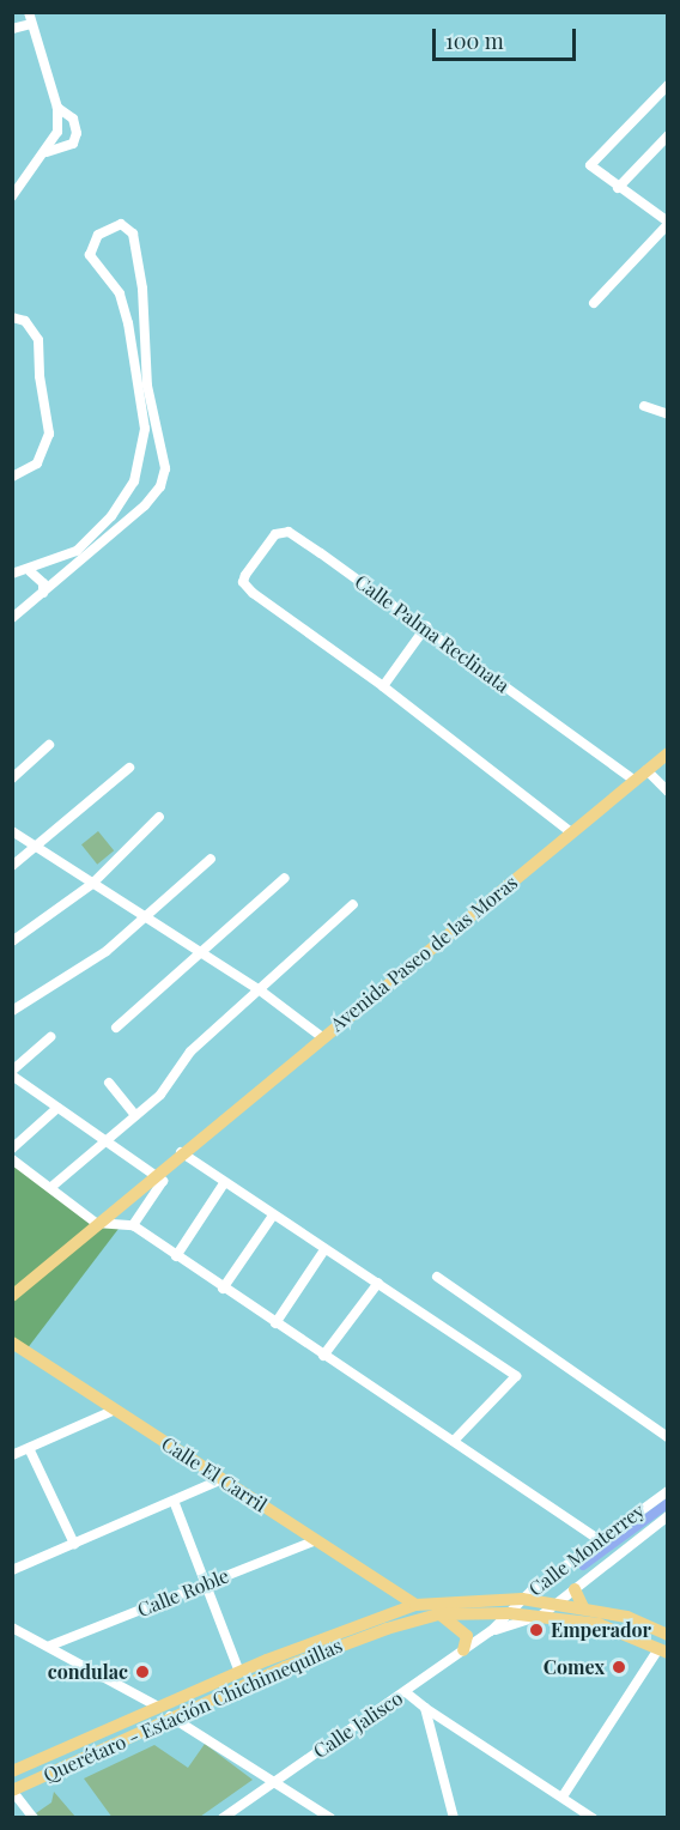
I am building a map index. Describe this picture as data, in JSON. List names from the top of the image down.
{
  "streets": {
    "main road": ["Avenida Paseo de las Moras", "Calle El Carril", "Querétaro - Estación Chichimequillas"],
    "street": [
      "Calle Palma Reclinata",
      "Calle Monterrey",
      "Calle Roble",
      "Calle Jalisco"
    ]
  },
  "crossings": [
    ["Calle Palma Reclinata", "Avenida Paseo de las Moras"],
    ["Calle El Carril", "Calle Roble"],
    ["Calle El Carril", "Querétaro - Estación Chichimequillas"],
    ["Calle Monterrey", "Querétaro - Estación Chichimequillas"],
    ["Calle Monterrey", "Calle Jalisco"],
    ["Querétaro - Estación Chichimequillas", "Calle Jalisco"]
  ],
  "places": ["Emperador", "Comex", "condulac"],
  "scale_bar": "100 m"
}
